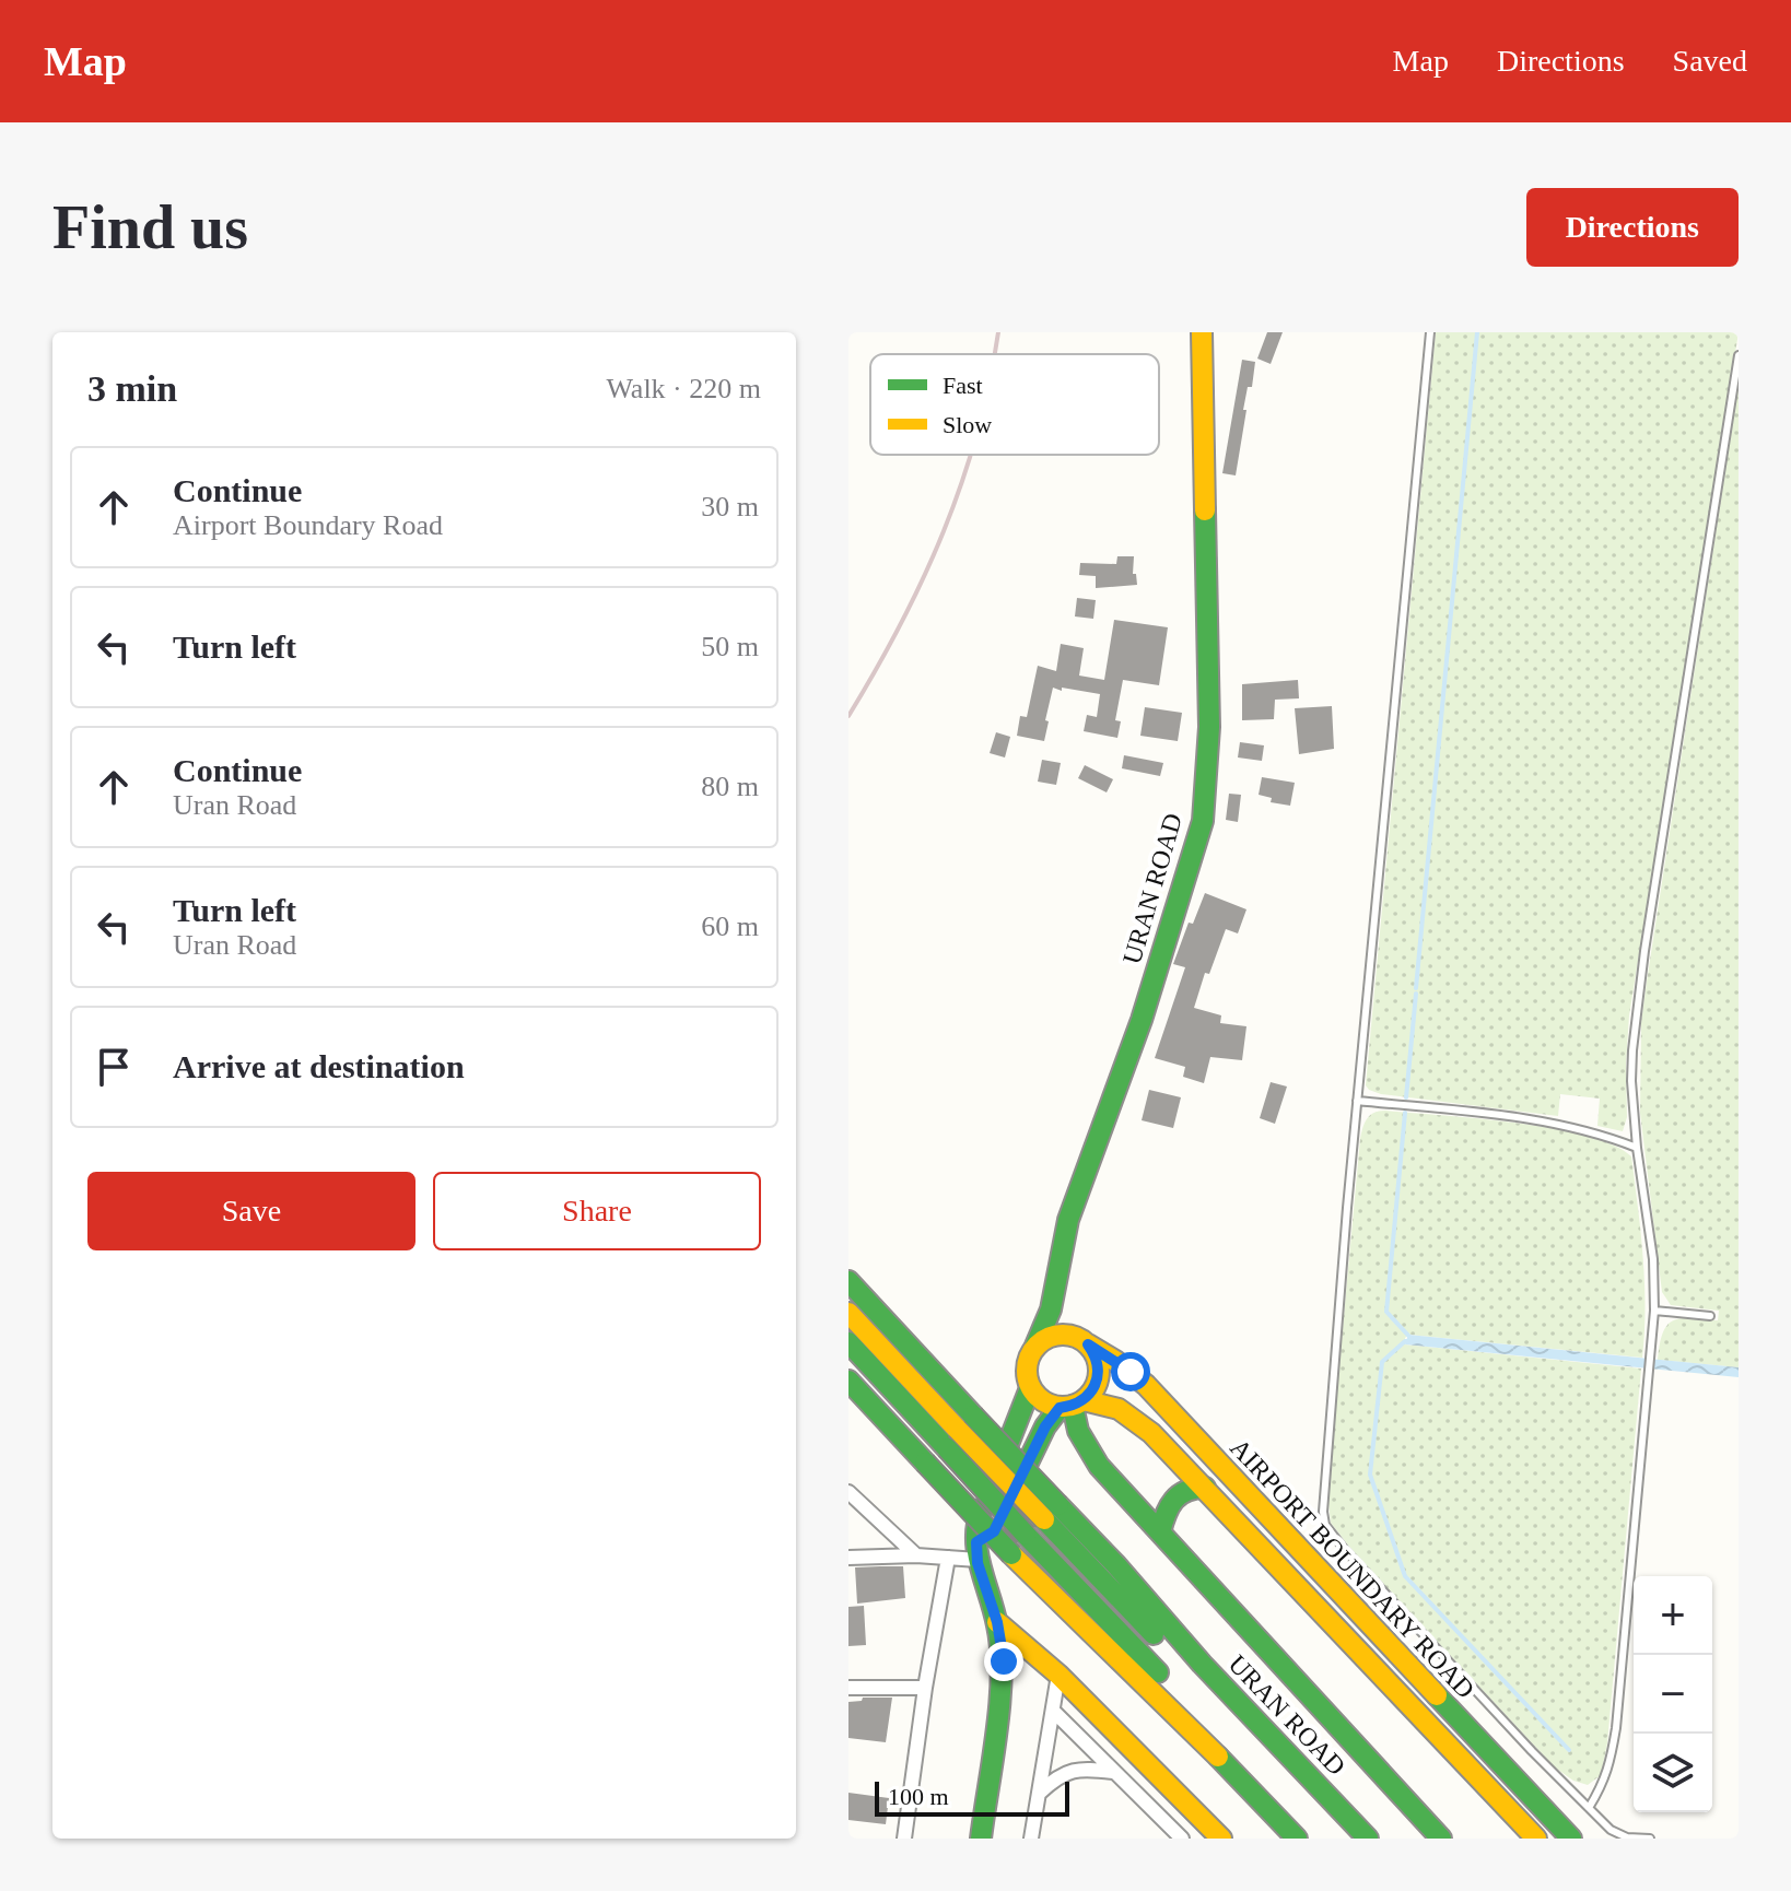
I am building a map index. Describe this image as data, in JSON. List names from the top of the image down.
{
  "streets": {
    "main road": ["URAN ROAD", "AIRPORT BOUNDARY ROAD"]
  },
  "crossings": [
    ["URAN ROAD", "AIRPORT BOUNDARY ROAD"]
  ],
  "legend": ["Fast", "Slow"],
  "scale_bar": "100 m",
  "page": {
    "header": "Map",
    "nav": ["Map", "Directions", "Saved"],
    "buttons": [
      "Directions",
      ["Save", "Share"]
    ],
    "title": "Find us",
    "heading": ["3 min", "Walk · 220 m"],
    "list": [
      ["Continue", "Airport Boundary Road", "30 m"],
      ["Turn left", "50 m"],
      ["Continue", "Uran Road", "80 m"],
      ["Turn left", "Uran Road", "60 m"],
      "Arrive at destination"
    ],
    "map_buttons": ["+", "−"],
    "scale": "100 m"
  }
}
